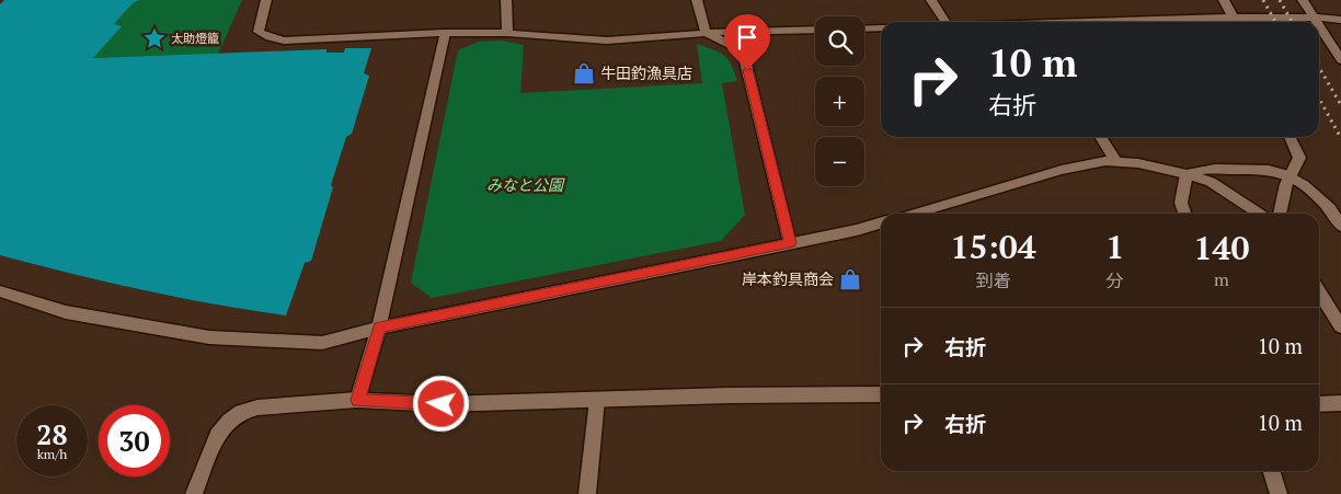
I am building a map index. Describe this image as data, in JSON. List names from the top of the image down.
{
  "parks": ["みなと公園"],
  "places": {
    "place": ["太助燈籠"],
    "shop": ["牛田釣漁具店", "岸本釣具商会"]
  },
  "page": {
    "map_buttons": ["+", "−"],
    "turn": ["10 m", "右折"],
    "eta": [
      "15:04",
      "到着",
      "1",
      "分",
      "140",
      "m"
    ],
    "list": [
      {
        "name": "右折",
        "value": "10 m"
      },
      {
        "name": "右折",
        "value": "10 m"
      }
    ],
    "speed": "28 km/h",
    "limit": "30"
  }
}
